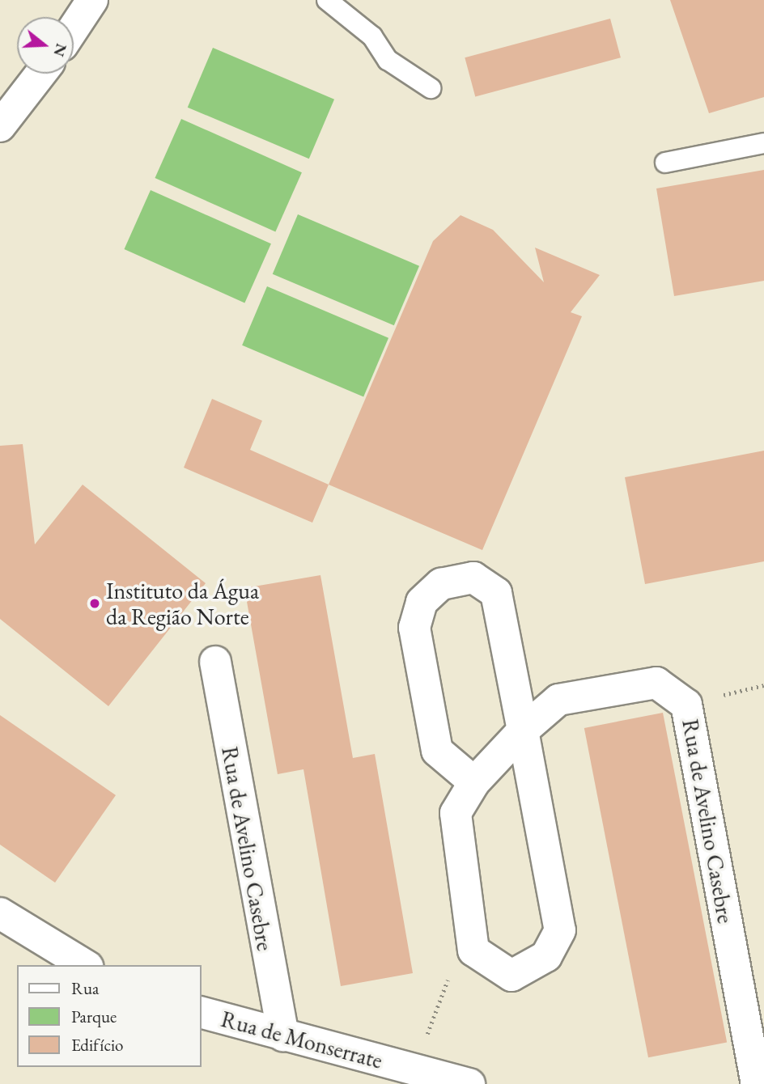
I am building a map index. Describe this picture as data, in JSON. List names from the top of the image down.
{
  "streets": {
    "street": ["Rua de Avelino Casebre", "Rua de Monserrate"]
  },
  "crossings": [
    ["Rua de Avelino Casebre", "Rua de Monserrate"]
  ],
  "places": ["Instituto da Água da Região Norte"],
  "legend": ["Rua", "Parque", "Edifício"],
  "north": "right"
}
